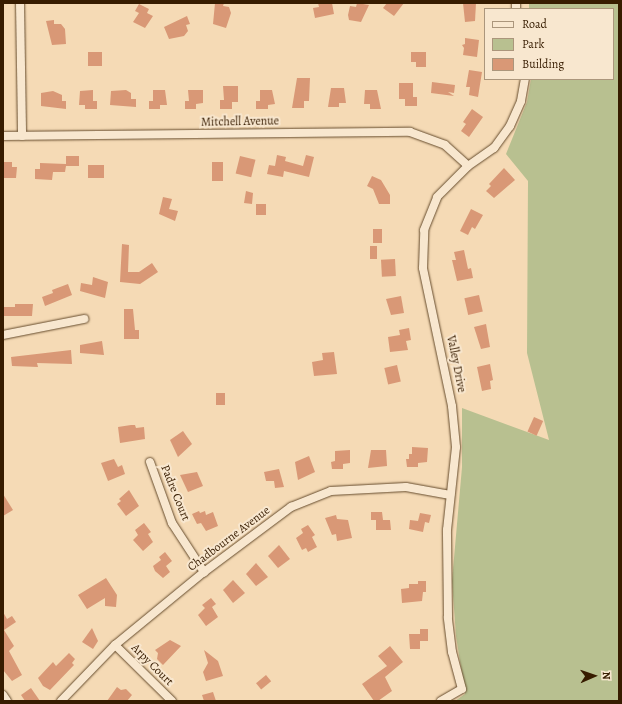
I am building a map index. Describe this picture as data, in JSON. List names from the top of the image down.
{
  "streets": {
    "street": [
      "Mitchell Avenue",
      "Valley Drive",
      "Padre Court",
      "Chadbourne Avenue",
      "Arpy Court"
    ]
  },
  "crossings": [
    ["Mitchell Avenue", "Valley Drive"],
    ["Valley Drive", "Chadbourne Avenue"],
    ["Padre Court", "Chadbourne Avenue"],
    ["Chadbourne Avenue", "Arpy Court"]
  ],
  "legend": ["Road", "Park", "Building"],
  "north": "right"
}
